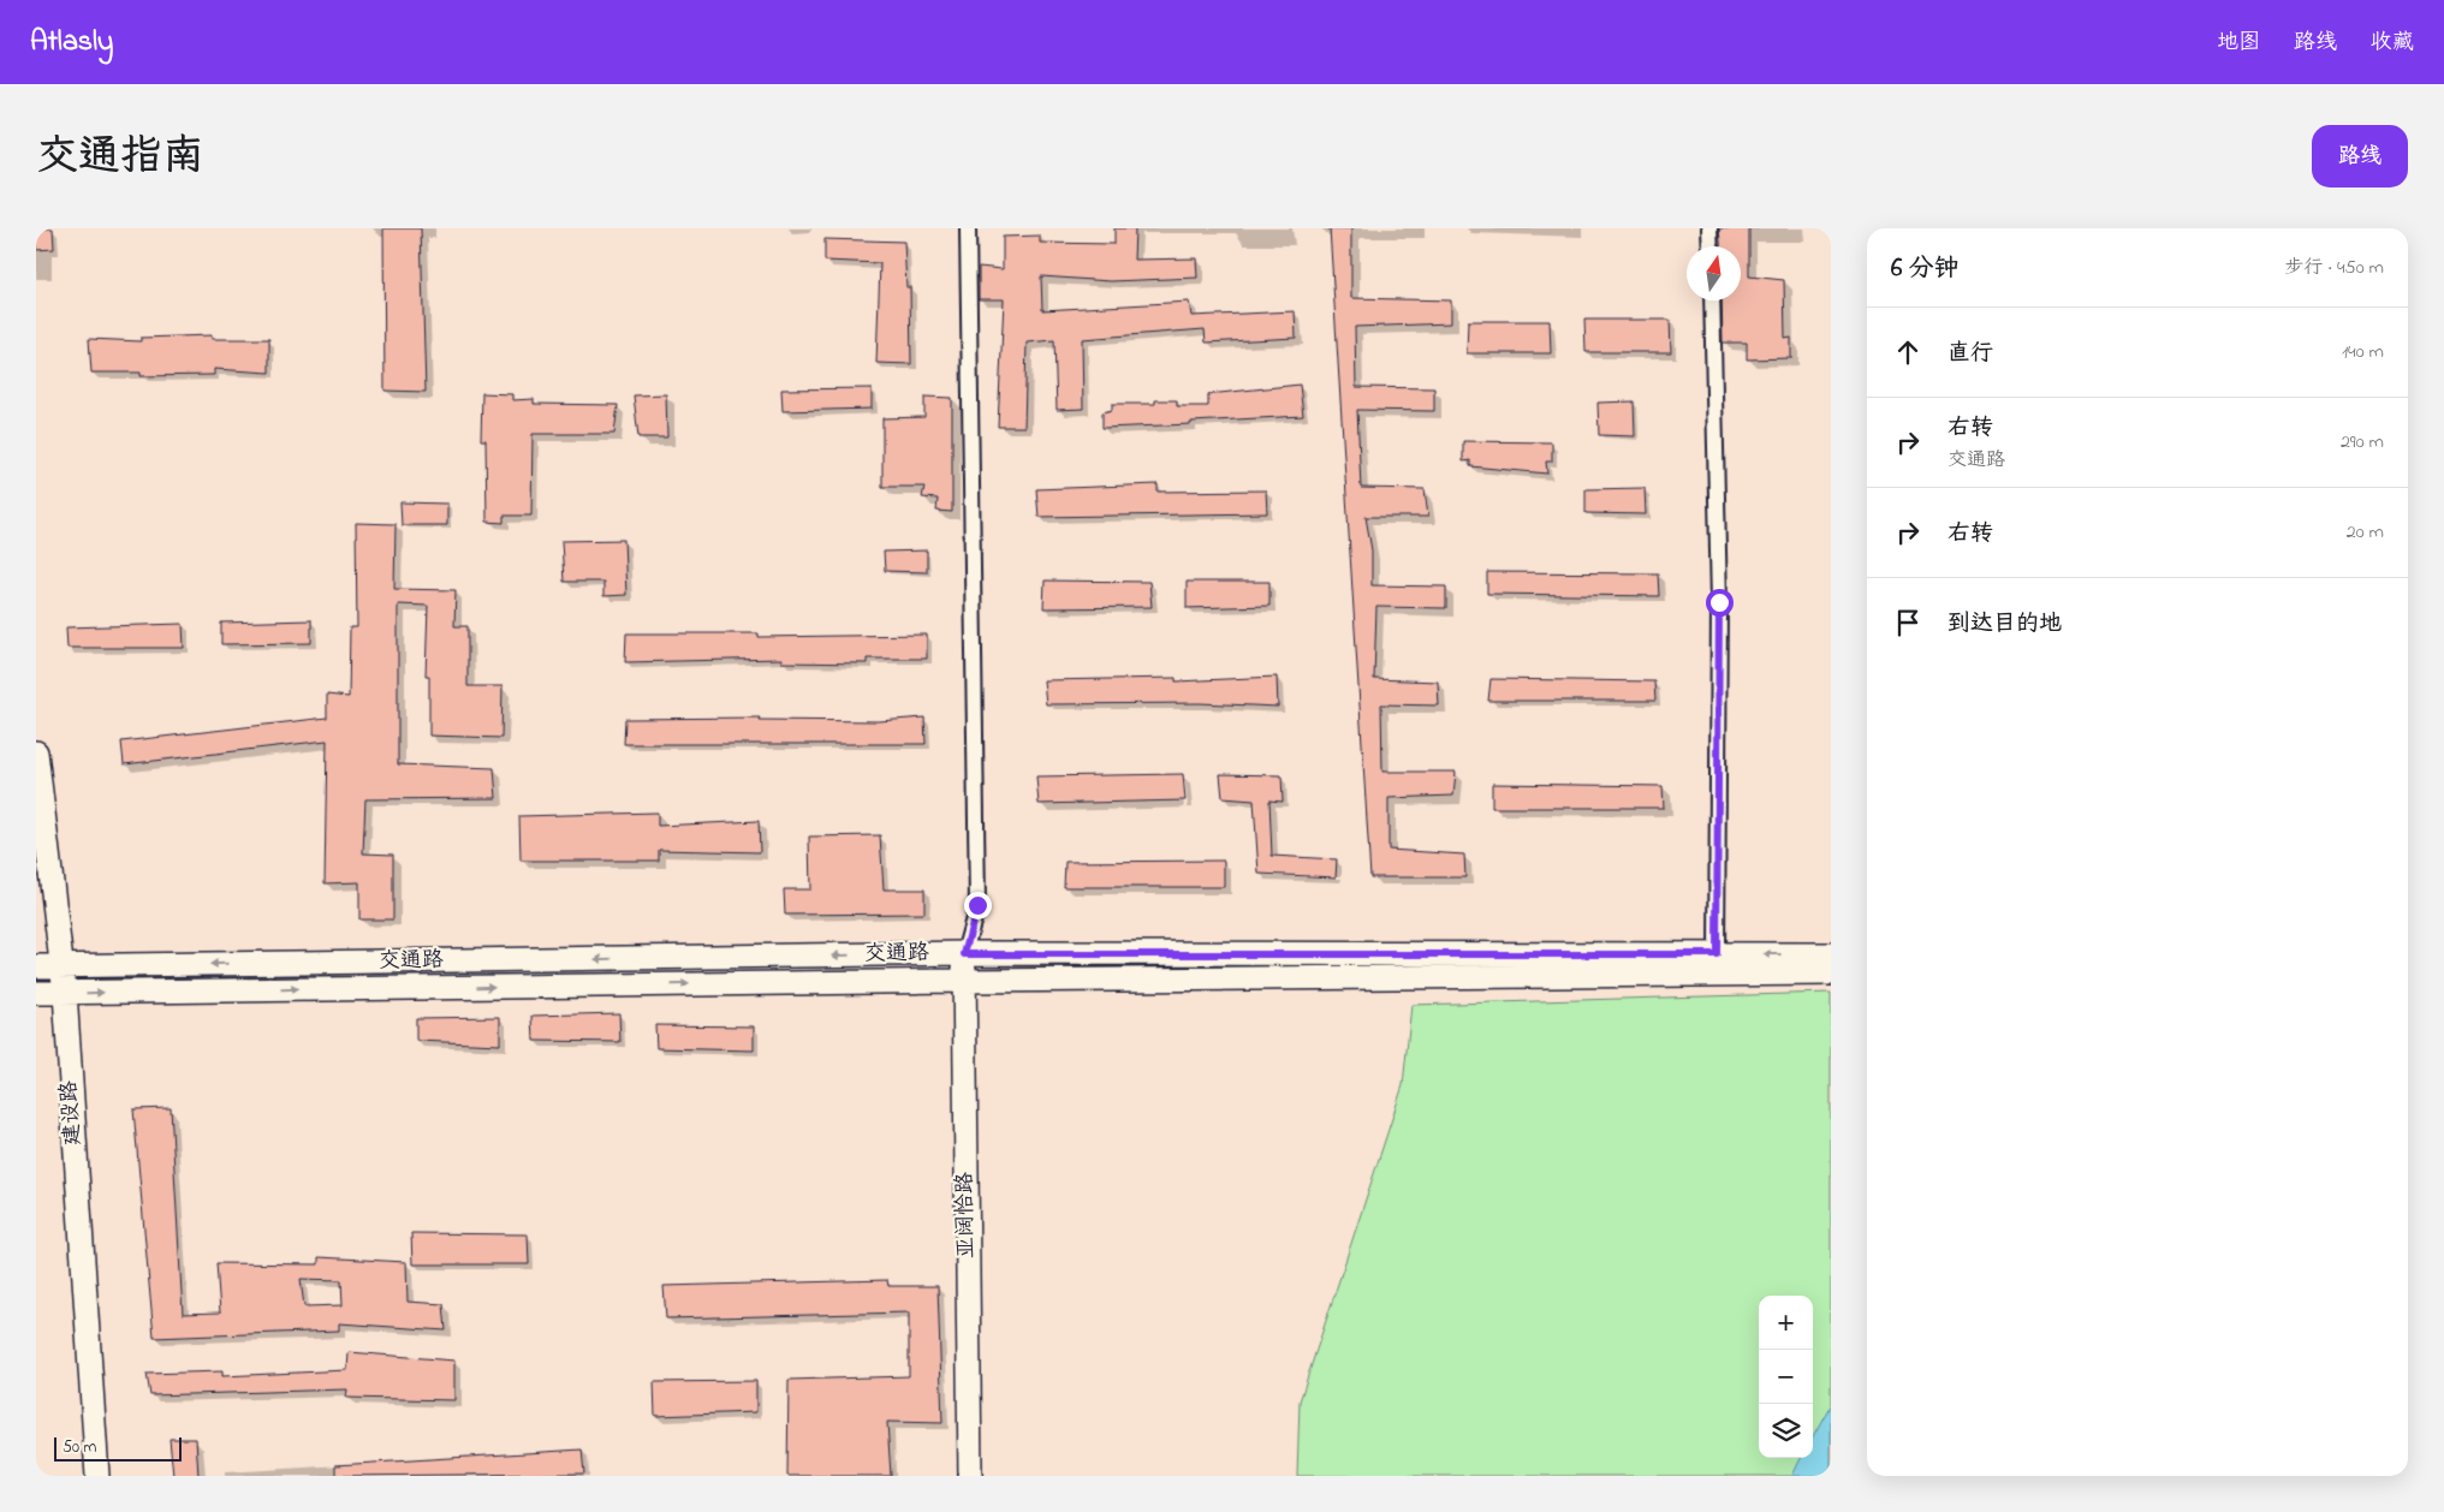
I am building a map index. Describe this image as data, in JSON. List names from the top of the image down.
{
  "streets": {
    "main road": ["交通路", "建设路", "亚阔恰路"]
  },
  "crossings": [
    ["交通路", "建设路"],
    ["交通路", "亚阔恰路"]
  ],
  "scale_bar": "50 m",
  "north": "top",
  "page": {
    "header": "Atlasly",
    "nav": ["地图", "路线", "收藏"],
    "title": "交通指南",
    "buttons": "路线",
    "heading": ["6 分钟", "步行 · 450 m"],
    "list": [
      ["直行", "140 m"],
      ["右转", "交通路", "290 m"],
      ["右转", "20 m"],
      "到达目的地"
    ],
    "map_buttons": ["+", "−"],
    "scale": "50 m"
  }
}
